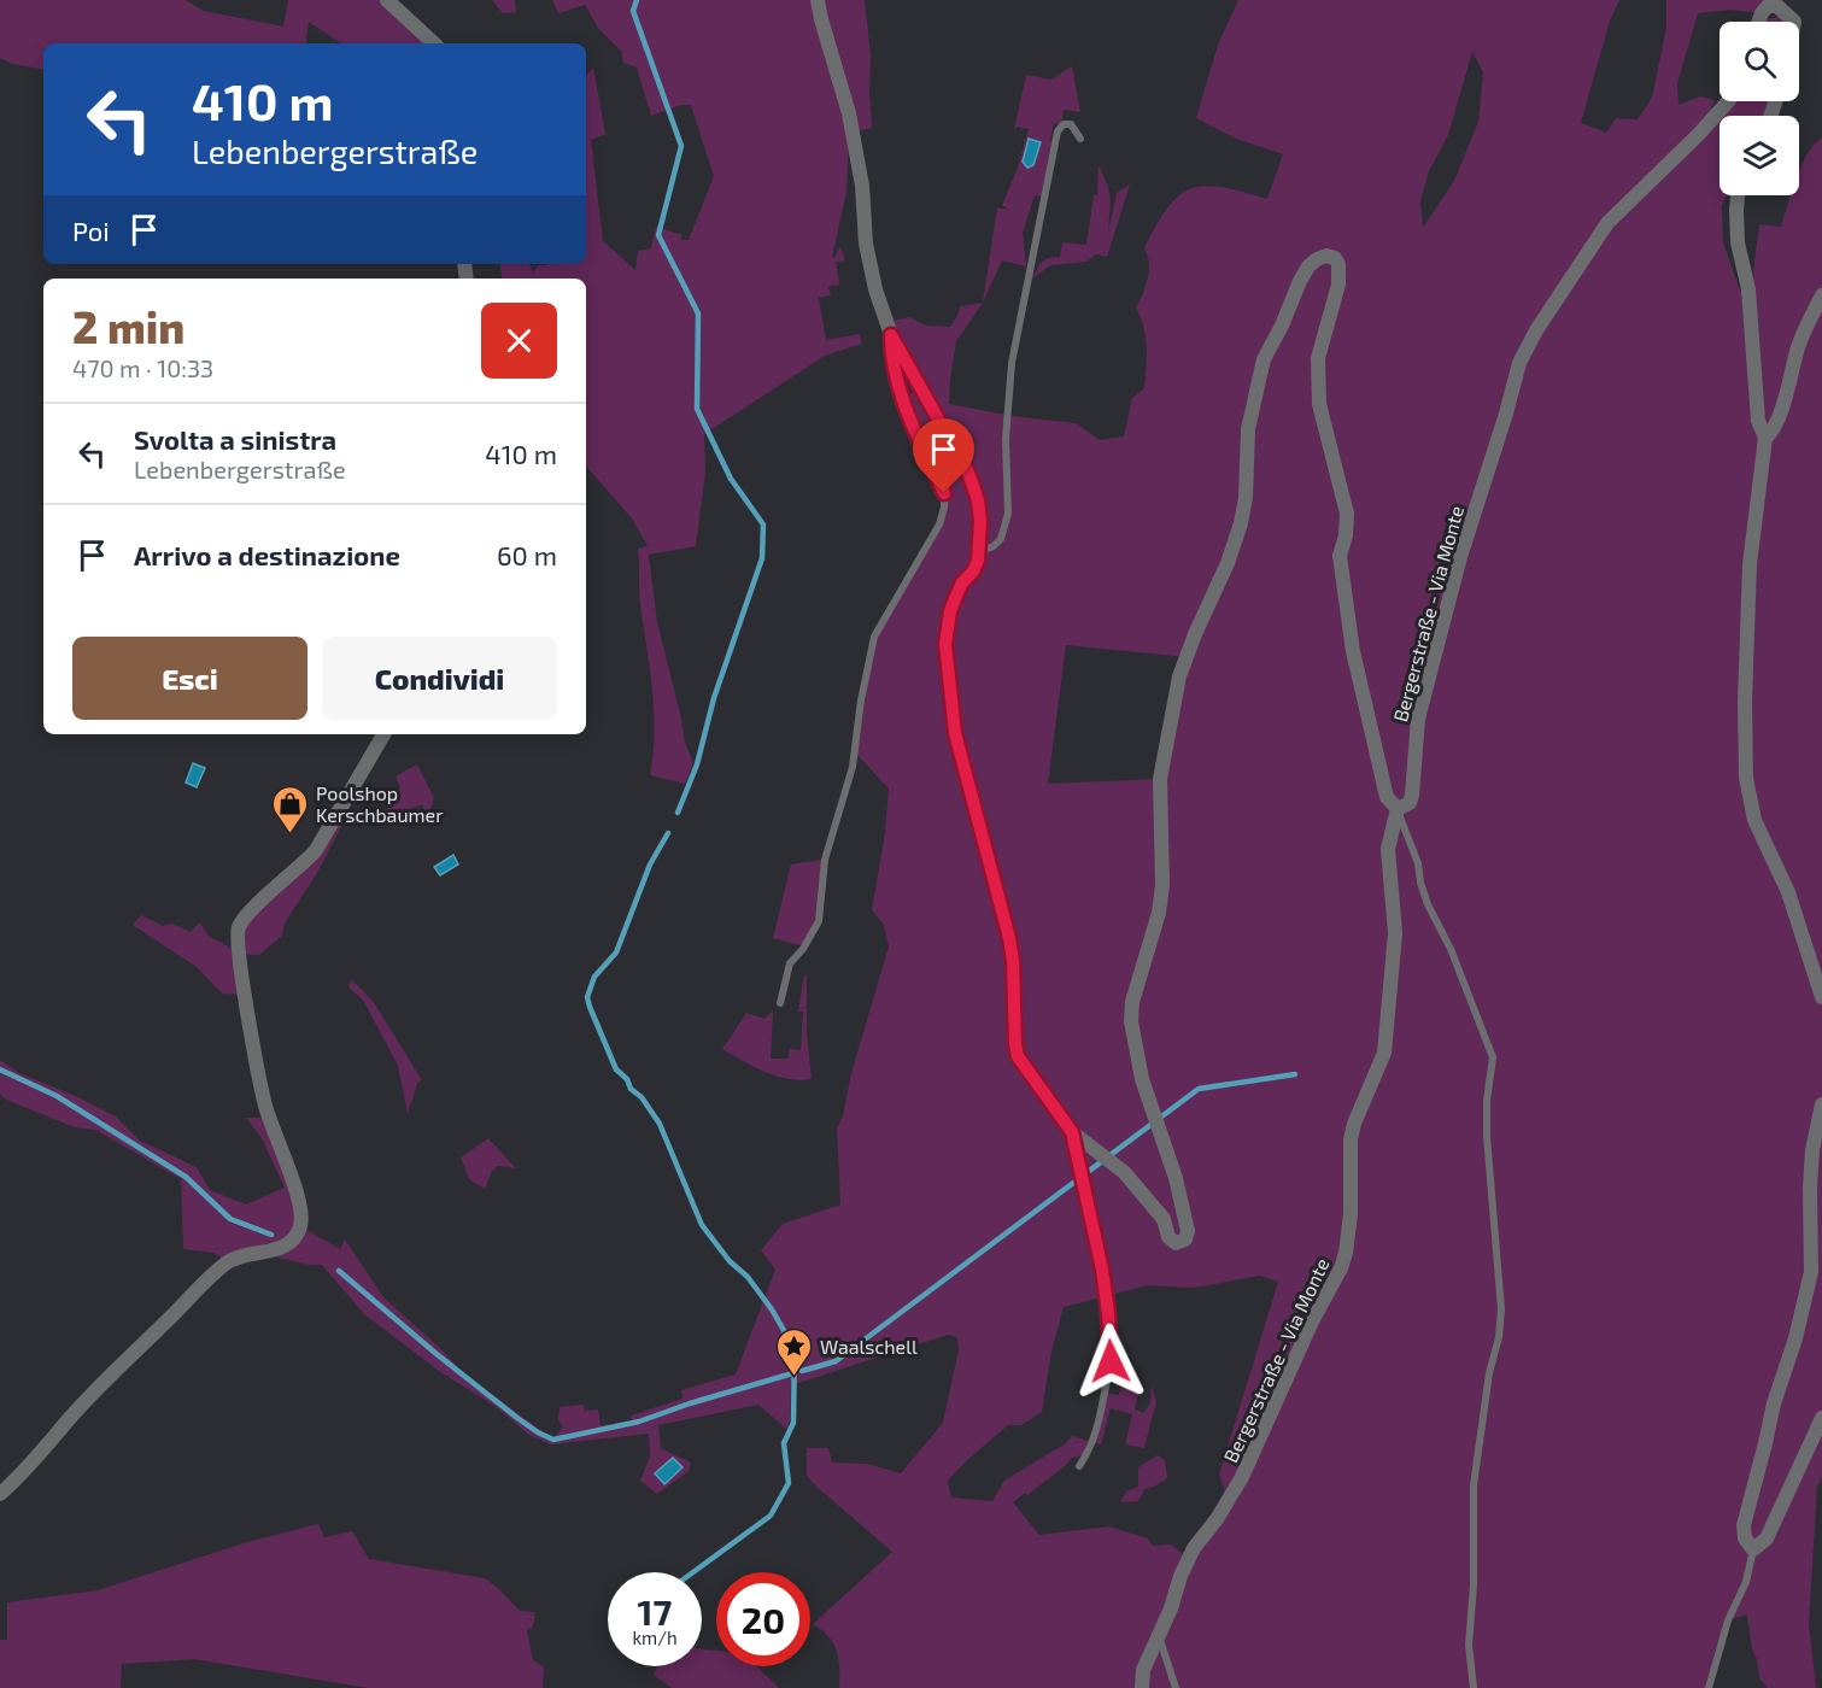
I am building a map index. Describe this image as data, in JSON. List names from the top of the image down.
{
  "streets": {
    "street": ["Bergerstraße - Via Monte"]
  },
  "places": {
    "shop": ["Poolshop Kerschbaumer"],
    "place": ["Waalschell"]
  },
  "page": {
    "turn": ["410 m", "Lebenbergerstraße"],
    "then": "Poi",
    "heading": ["2 min", "470 m · 10:33"],
    "list": [
      {
        "name": "Svolta a sinistra",
        "note": "Lebenbergerstraße",
        "value": "410 m"
      },
      {
        "name": "Arrivo a destinazione",
        "value": "60 m"
      }
    ],
    "buttons": ["Esci", "Condividi"],
    "speed": "17 km/h",
    "limit": "20"
  }
}
